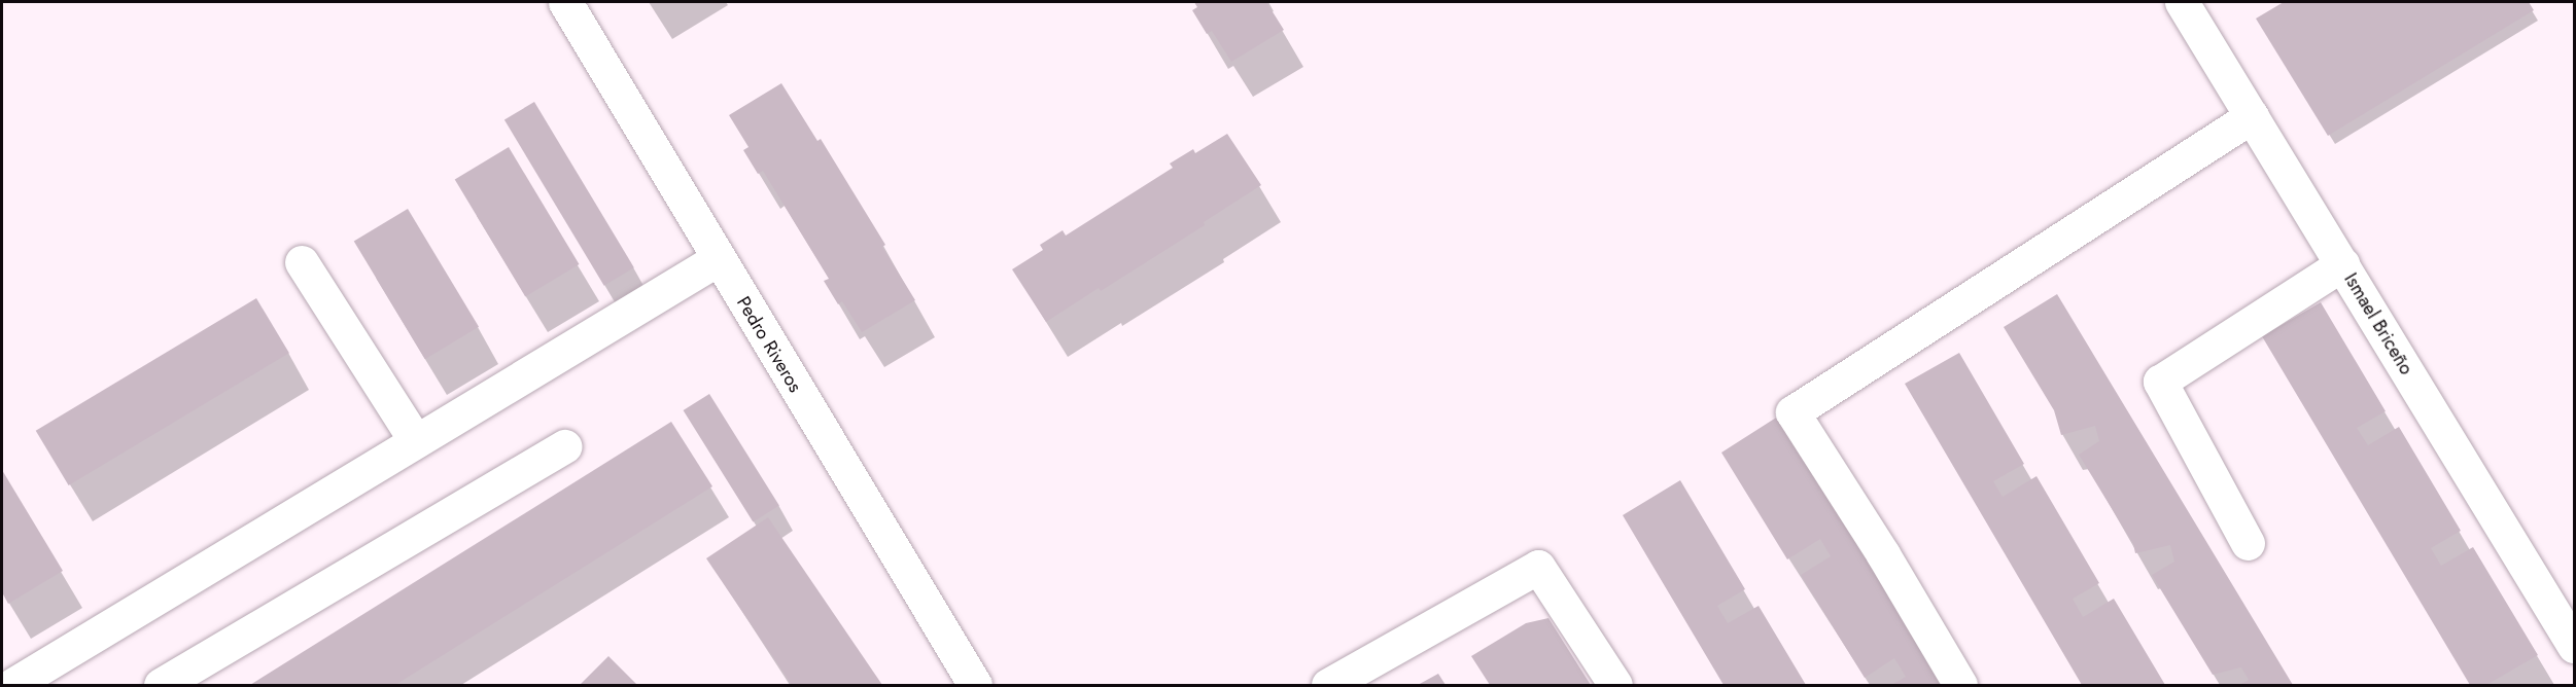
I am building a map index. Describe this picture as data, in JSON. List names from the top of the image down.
{
  "streets": {
    "street": ["Ismael Briceño", "Pedro Riveros"]
  }
}
